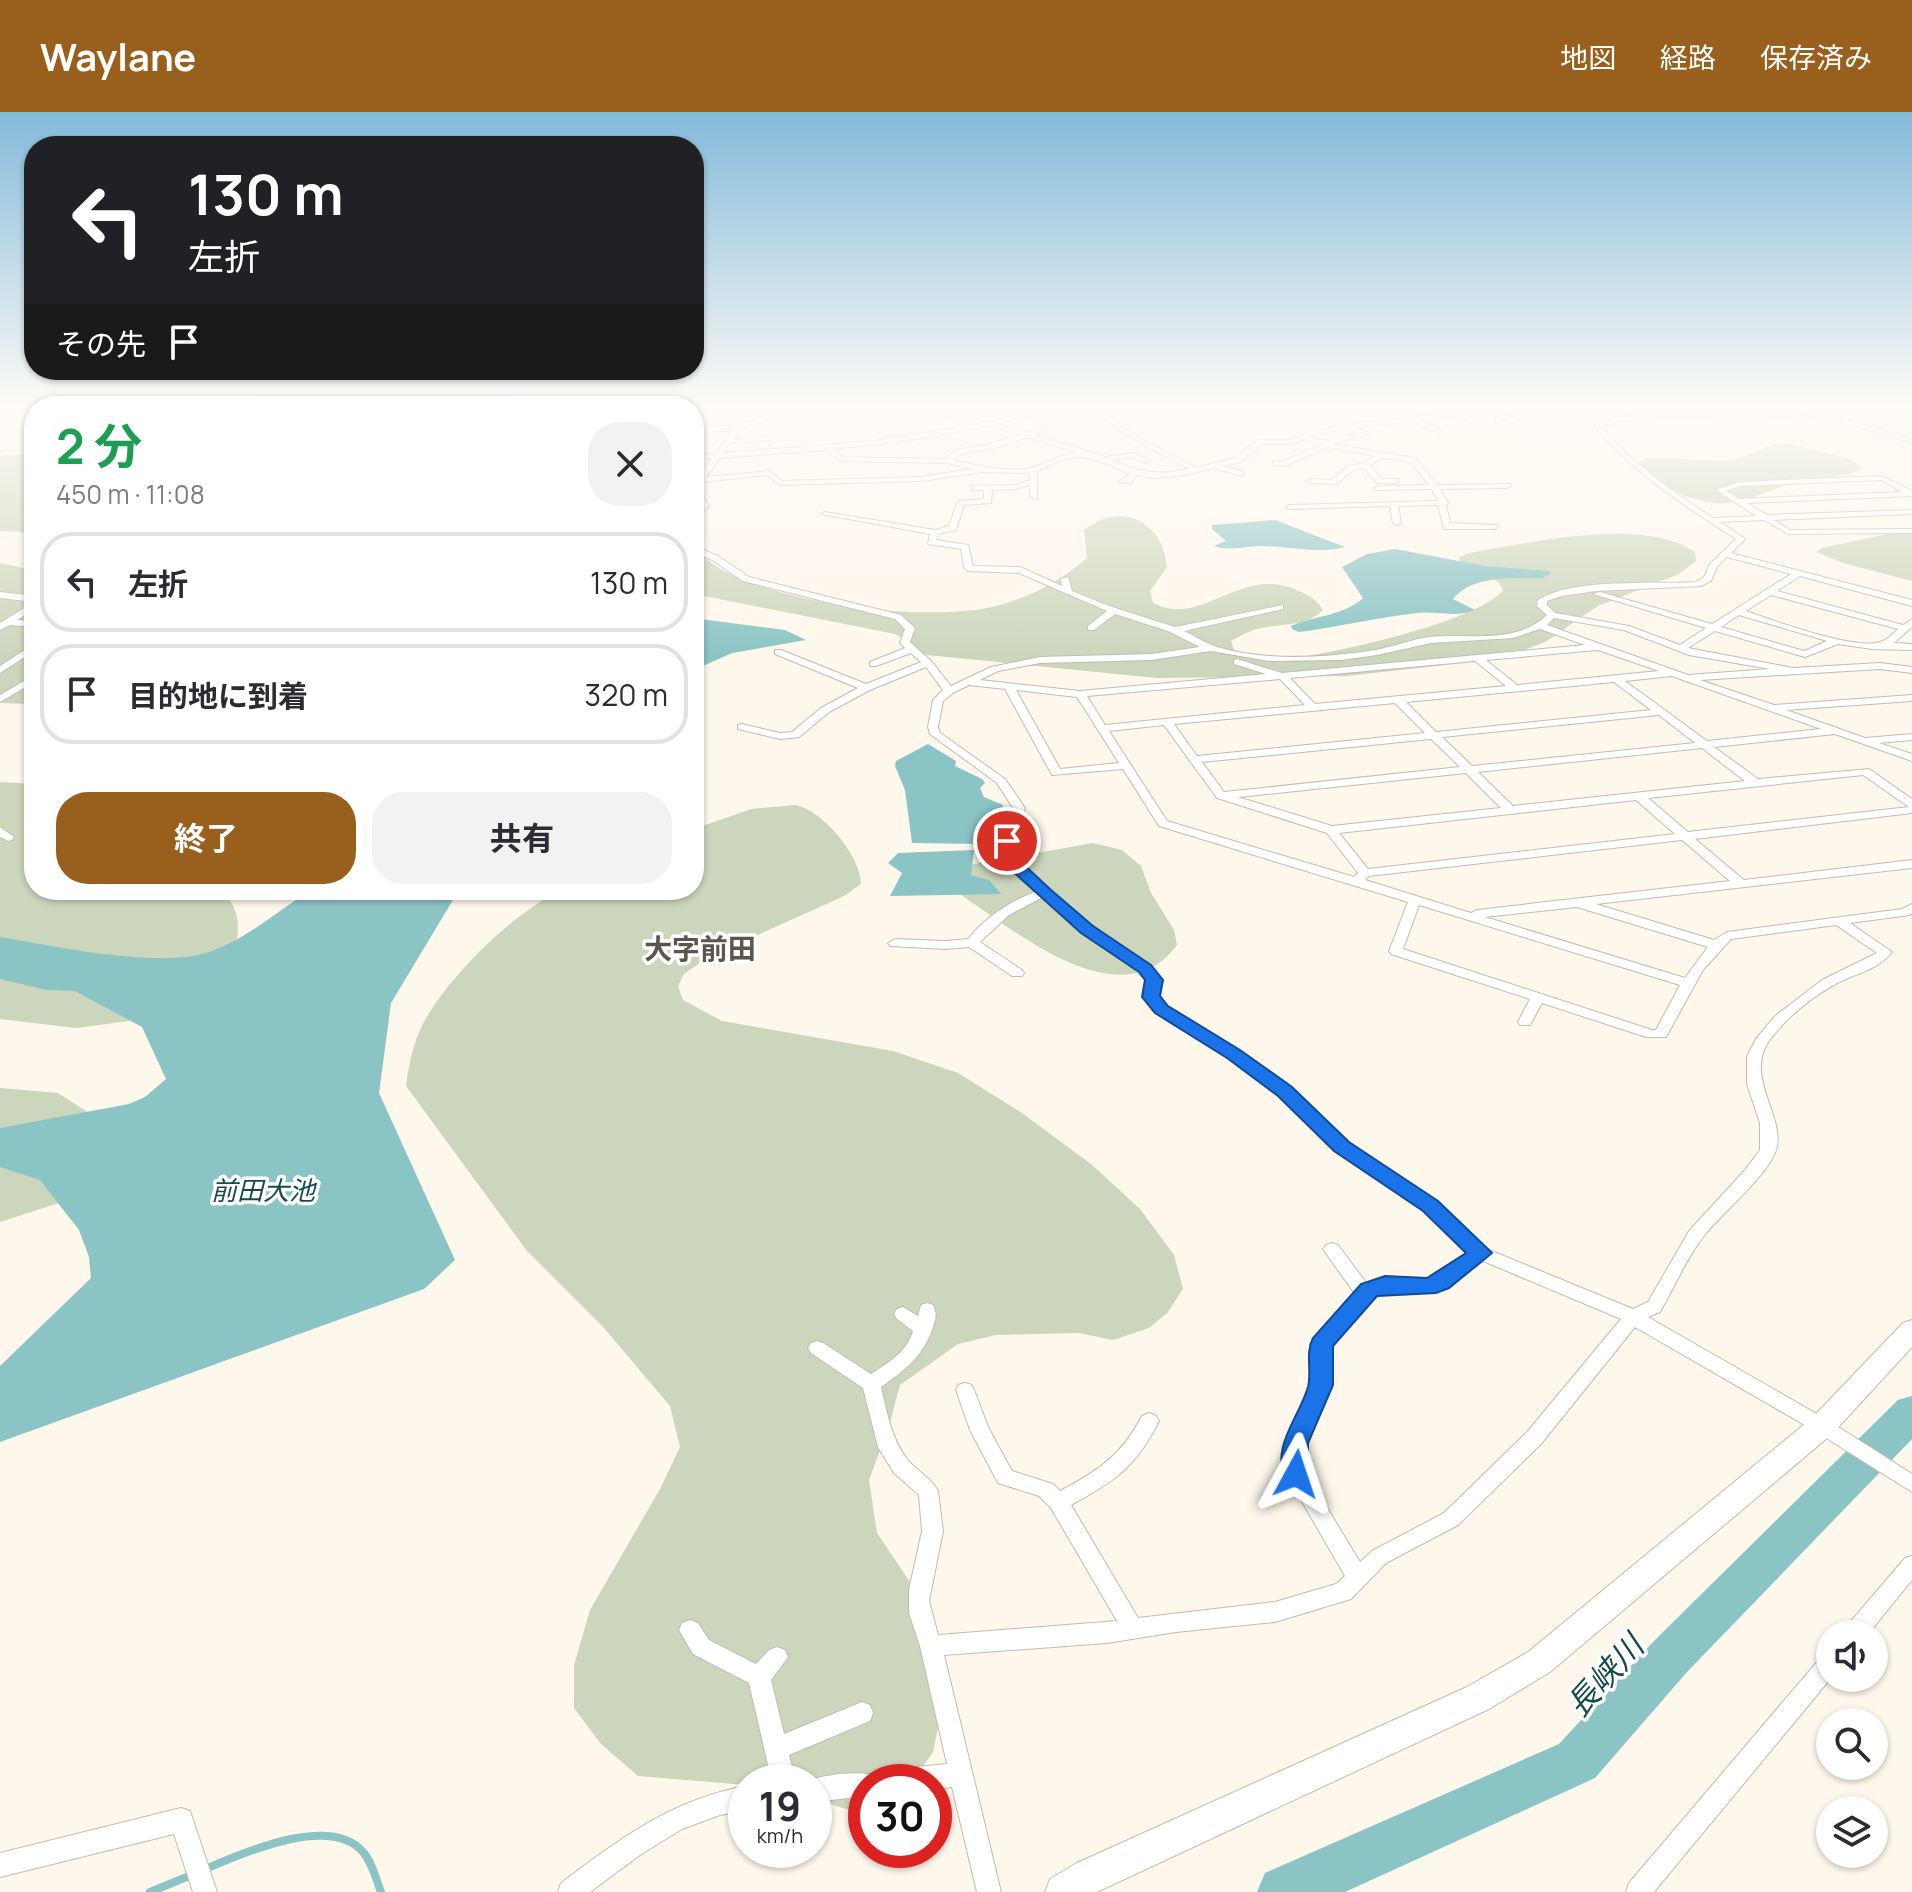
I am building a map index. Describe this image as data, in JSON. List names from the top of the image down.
{
  "districts": ["大字前田"],
  "water": ["前田大池", "長峡川"],
  "page": {
    "header": "Waylane",
    "nav": ["地図", "経路", "保存済み"],
    "turn": ["130 m", "左折"],
    "then": "その先",
    "heading": ["2 分", "450 m · 11:08"],
    "list": [
      {
        "name": "左折",
        "value": "130 m"
      },
      {
        "name": "目的地に到着",
        "value": "320 m"
      }
    ],
    "buttons": ["終了", "共有"],
    "speed": "19 km/h",
    "limit": "30"
  }
}
